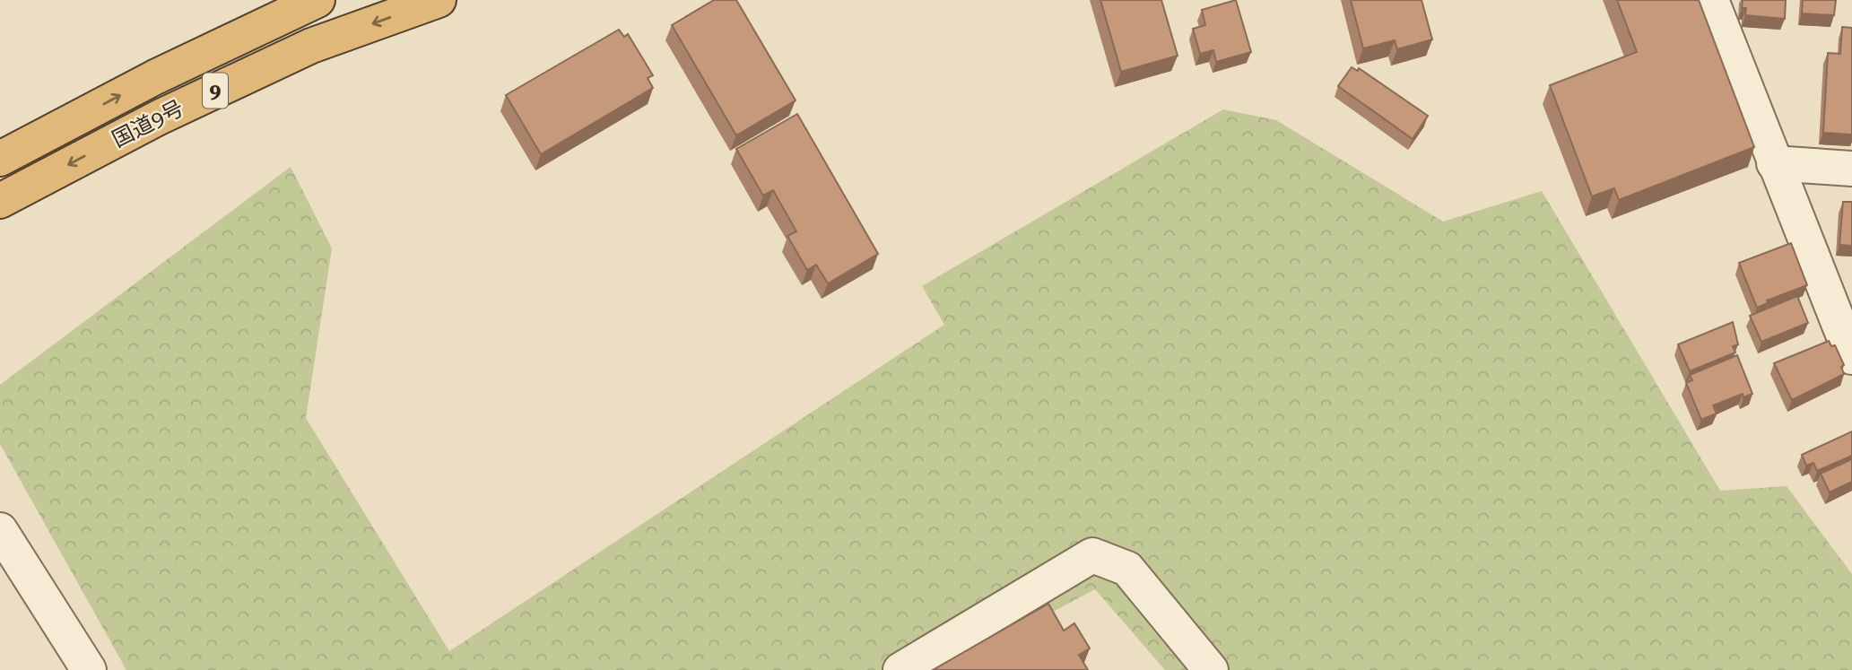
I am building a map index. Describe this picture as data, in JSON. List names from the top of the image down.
{
  "streets": {
    "highway": ["9", "国道9号"]
  }
}
